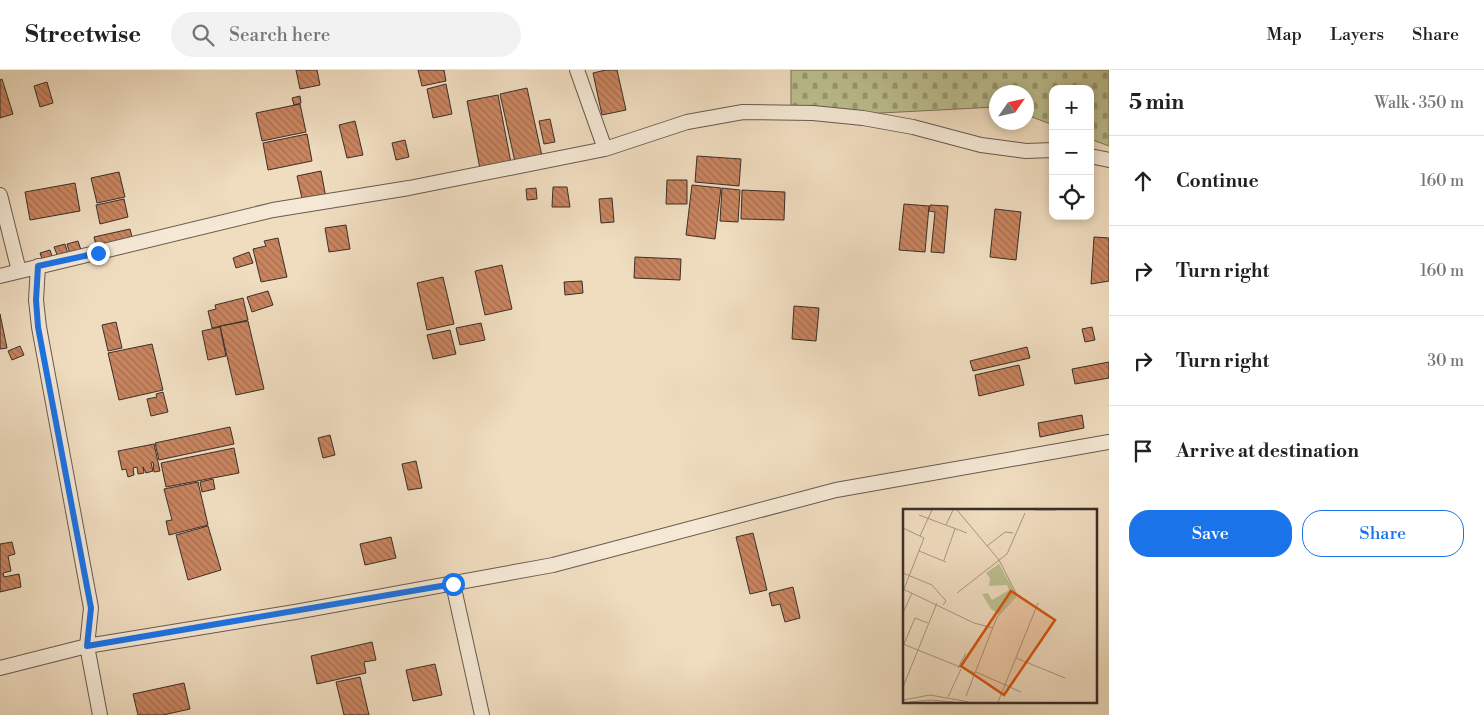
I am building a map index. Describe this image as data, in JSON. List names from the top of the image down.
{
  "north": "top right",
  "page": {
    "header": "Streetwise",
    "search": "Search here",
    "nav": ["Map", "Layers", "Share"],
    "heading": ["5 min", "Walk · 350 m"],
    "map_buttons": ["+", "−"],
    "list": [
      ["Continue", "160 m"],
      ["Turn right", "160 m"],
      ["Turn right", "30 m"],
      "Arrive at destination"
    ],
    "buttons": ["Save", "Share"]
  }
}
